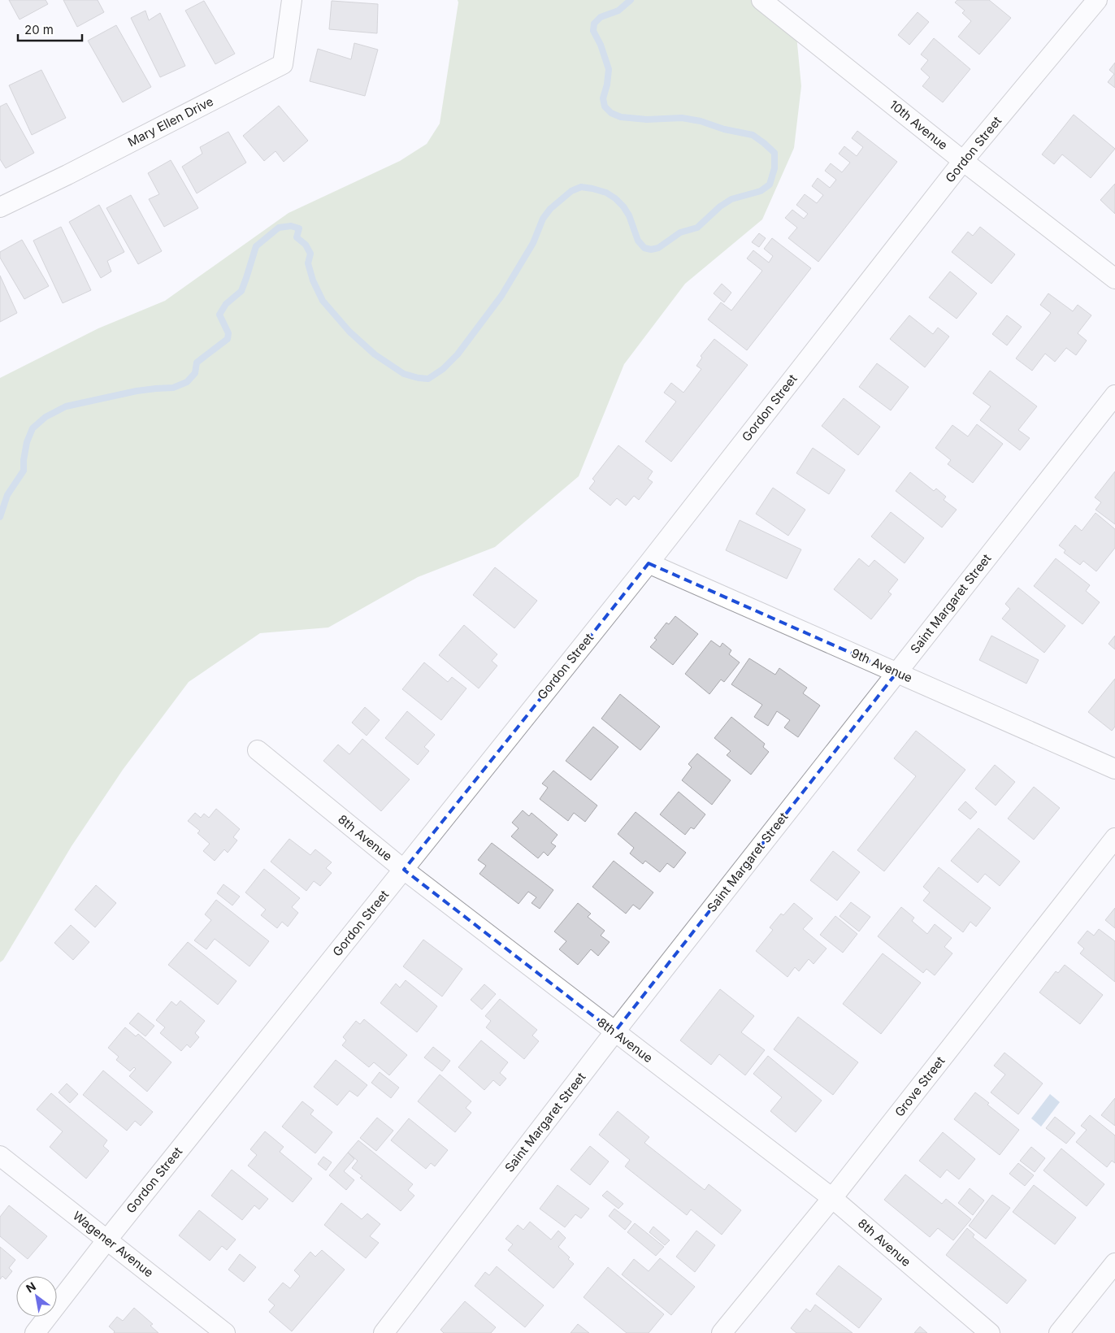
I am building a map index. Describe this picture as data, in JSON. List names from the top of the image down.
{
  "streets": {
    "street": [
      "Mary Ellen Drive",
      "10th Avenue",
      "Gordon Street",
      "Saint Margaret Street",
      "9th Avenue",
      "8th Avenue",
      "Grove Street",
      "Wagener Avenue"
    ]
  },
  "crossings": [
    ["10th Avenue", "Gordon Street"],
    ["Gordon Street", "9th Avenue"],
    ["Gordon Street", "8th Avenue"],
    ["Gordon Street", "Wagener Avenue"],
    ["Saint Margaret Street", "9th Avenue"],
    ["Saint Margaret Street", "8th Avenue"],
    ["8th Avenue", "Grove Street"]
  ],
  "scale_bar": "20 m",
  "north": "top left"
}
